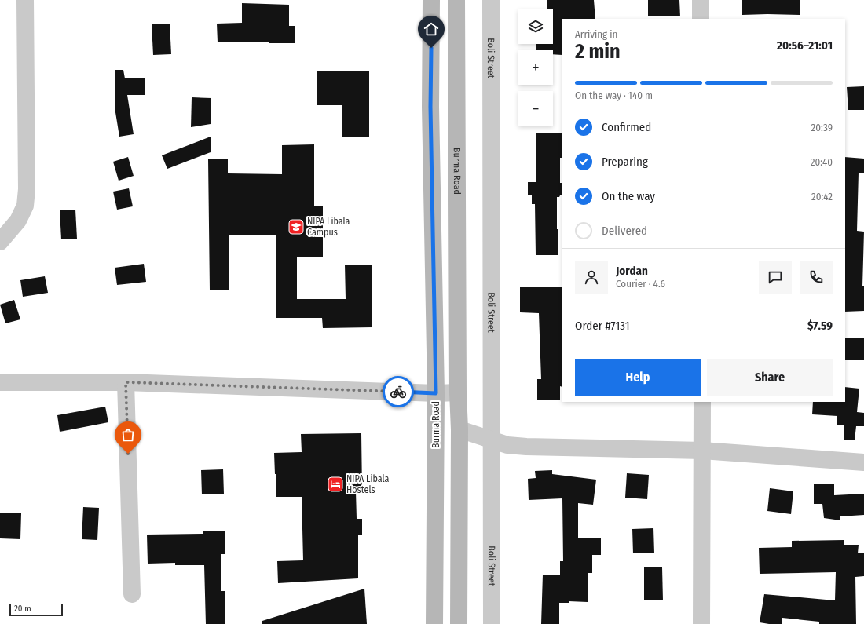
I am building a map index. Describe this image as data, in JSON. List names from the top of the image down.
{
  "streets": {
    "main road": ["Burma Road"],
    "street": ["Boli Street"]
  },
  "places": {
    "school or university": ["NIPA Libala Campus"],
    "hotel": ["NIPA Libala Hostels"]
  },
  "scale_bar": "20 m",
  "page": {
    "map_buttons": ["+", "−"],
    "heading": ["2 min", "Arriving in", "20:56–21:01"],
    "panel": [
      "Jordan",
      "Courier · 4.6",
      "Order #7131",
      "$7.59"
    ],
    "bar": "On the way · 140 m",
    "list": [
      ["Confirmed", "20:39"],
      ["Preparing", "20:40"],
      ["On the way", "20:42"],
      "Delivered"
    ],
    "buttons": ["Help", "Share"],
    "scale": "20 m"
  }
}
